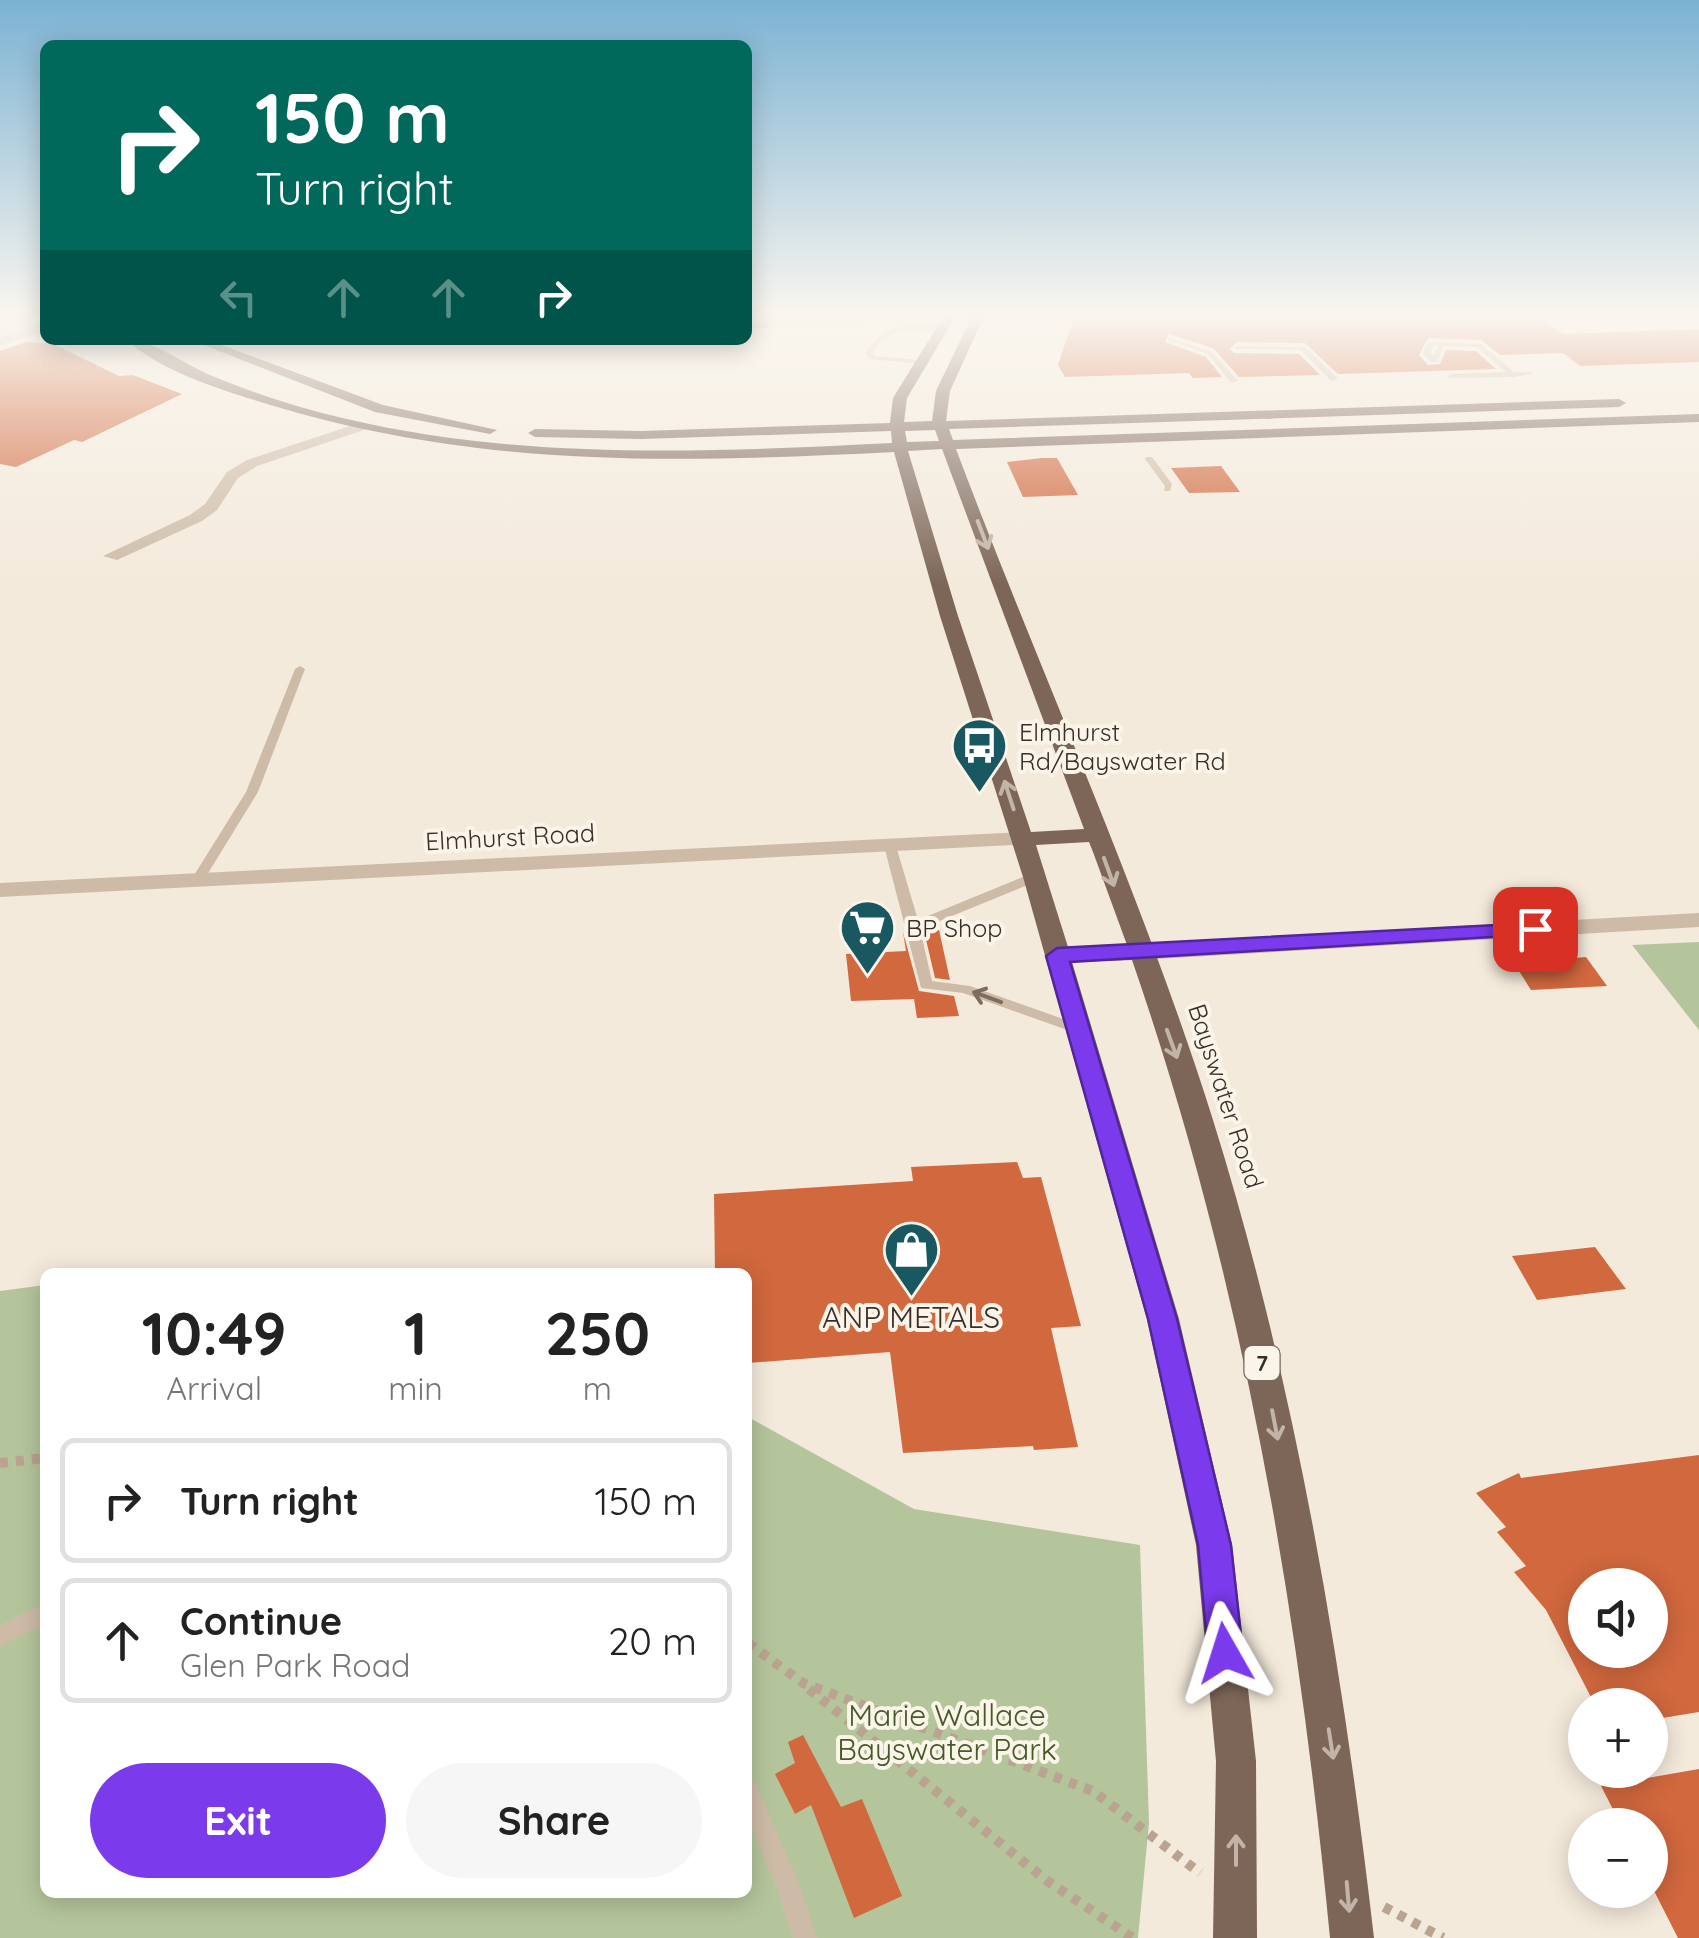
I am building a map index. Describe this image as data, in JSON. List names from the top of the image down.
{
  "streets": {
    "main road": ["Bayswater Road", "7"],
    "street": ["Elmhurst Road"]
  },
  "parks": ["Marie Wallace Bayswater Park"],
  "places": {
    "bus stop": ["Elmhurst Rd/Bayswater Rd"],
    "supermarket": ["BP Shop"],
    "shop": ["ANP METALS"]
  },
  "page": {
    "turn": ["150 m", "Turn right"],
    "eta": [
      "10:49",
      "Arrival",
      "1",
      "min",
      "250",
      "m"
    ],
    "list": [
      {
        "name": "Turn right",
        "value": "150 m"
      },
      {
        "name": "Continue",
        "note": "Glen Park Road",
        "value": "20 m"
      }
    ],
    "map_buttons": ["+", "−"],
    "buttons": ["Exit", "Share"]
  }
}
